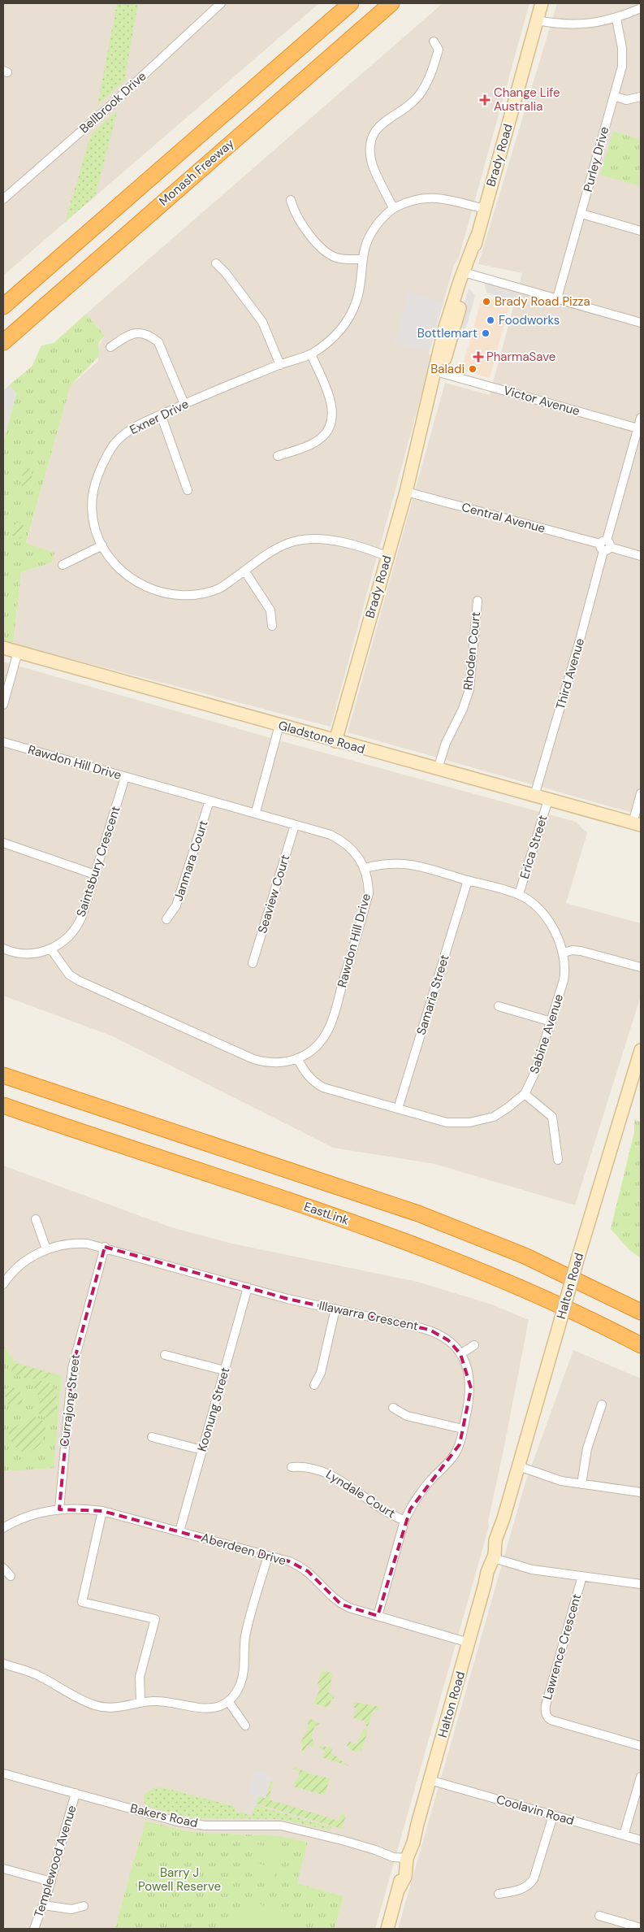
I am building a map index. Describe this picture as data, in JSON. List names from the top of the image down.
{
  "streets": {
    "highway": ["Monash Freeway", "EastLink"],
    "main road": ["Brady Road", "Gladstone Road", "Halton Road"],
    "street": [
      "Bellbrook Drive",
      "Purley Drive",
      "Victor Avenue",
      "Exner Drive",
      "Central Avenue",
      "Rhoden Court",
      "Third Avenue",
      "Rawdon Hill Drive",
      "Erica Street",
      "Janmara Court",
      "Saintsbury Crescent",
      "Seaview Court",
      "Samaria Street",
      "Sabine Avenue",
      "Illawarra Crescent",
      "Currajong Street",
      "Koonung Street",
      "Lyndale Court",
      "Aberdeen Drive",
      "Lawrence Crescent",
      "Coolavin Road",
      "Bakers Road",
      "Templewood Avenue"
    ]
  },
  "crossings": [
    ["Brady Road", "Victor Avenue"],
    ["Brady Road", "Exner Drive"],
    ["Brady Road", "Central Avenue"],
    ["Brady Road", "Gladstone Road"],
    ["Victor Avenue", "Third Avenue"],
    ["Central Avenue", "Third Avenue"],
    ["Rhoden Court", "Gladstone Road"],
    ["Third Avenue", "Gladstone Road"],
    ["Gladstone Road", "Erica Street"],
    ["Rawdon Hill Drive", "Janmara Court"],
    ["Rawdon Hill Drive", "Saintsbury Crescent"],
    ["Rawdon Hill Drive", "Seaview Court"],
    ["Rawdon Hill Drive", "Sabine Avenue"],
    ["Erica Street", "Sabine Avenue"],
    ["Samaria Street", "Sabine Avenue"],
    ["Halton Road", "Aberdeen Drive"],
    ["Halton Road", "Coolavin Road"],
    ["Halton Road", "Bakers Road"],
    ["Illawarra Crescent", "Currajong Street"],
    ["Illawarra Crescent", "Koonung Street"],
    ["Illawarra Crescent", "Lyndale Court"],
    ["Illawarra Crescent", "Aberdeen Drive"],
    ["Currajong Street", "Aberdeen Drive"],
    ["Koonung Street", "Aberdeen Drive"],
    ["Bakers Road", "Templewood Avenue"]
  ],
  "parks": ["Barry J Powell Reserve"],
  "places": {
    "health": ["Change Life Australia", "PharmaSave"],
    "other": [
      "Brady Road Pizza",
      "Foodworks",
      "Bottlemart",
      "Baladi"
    ]
  }
}
